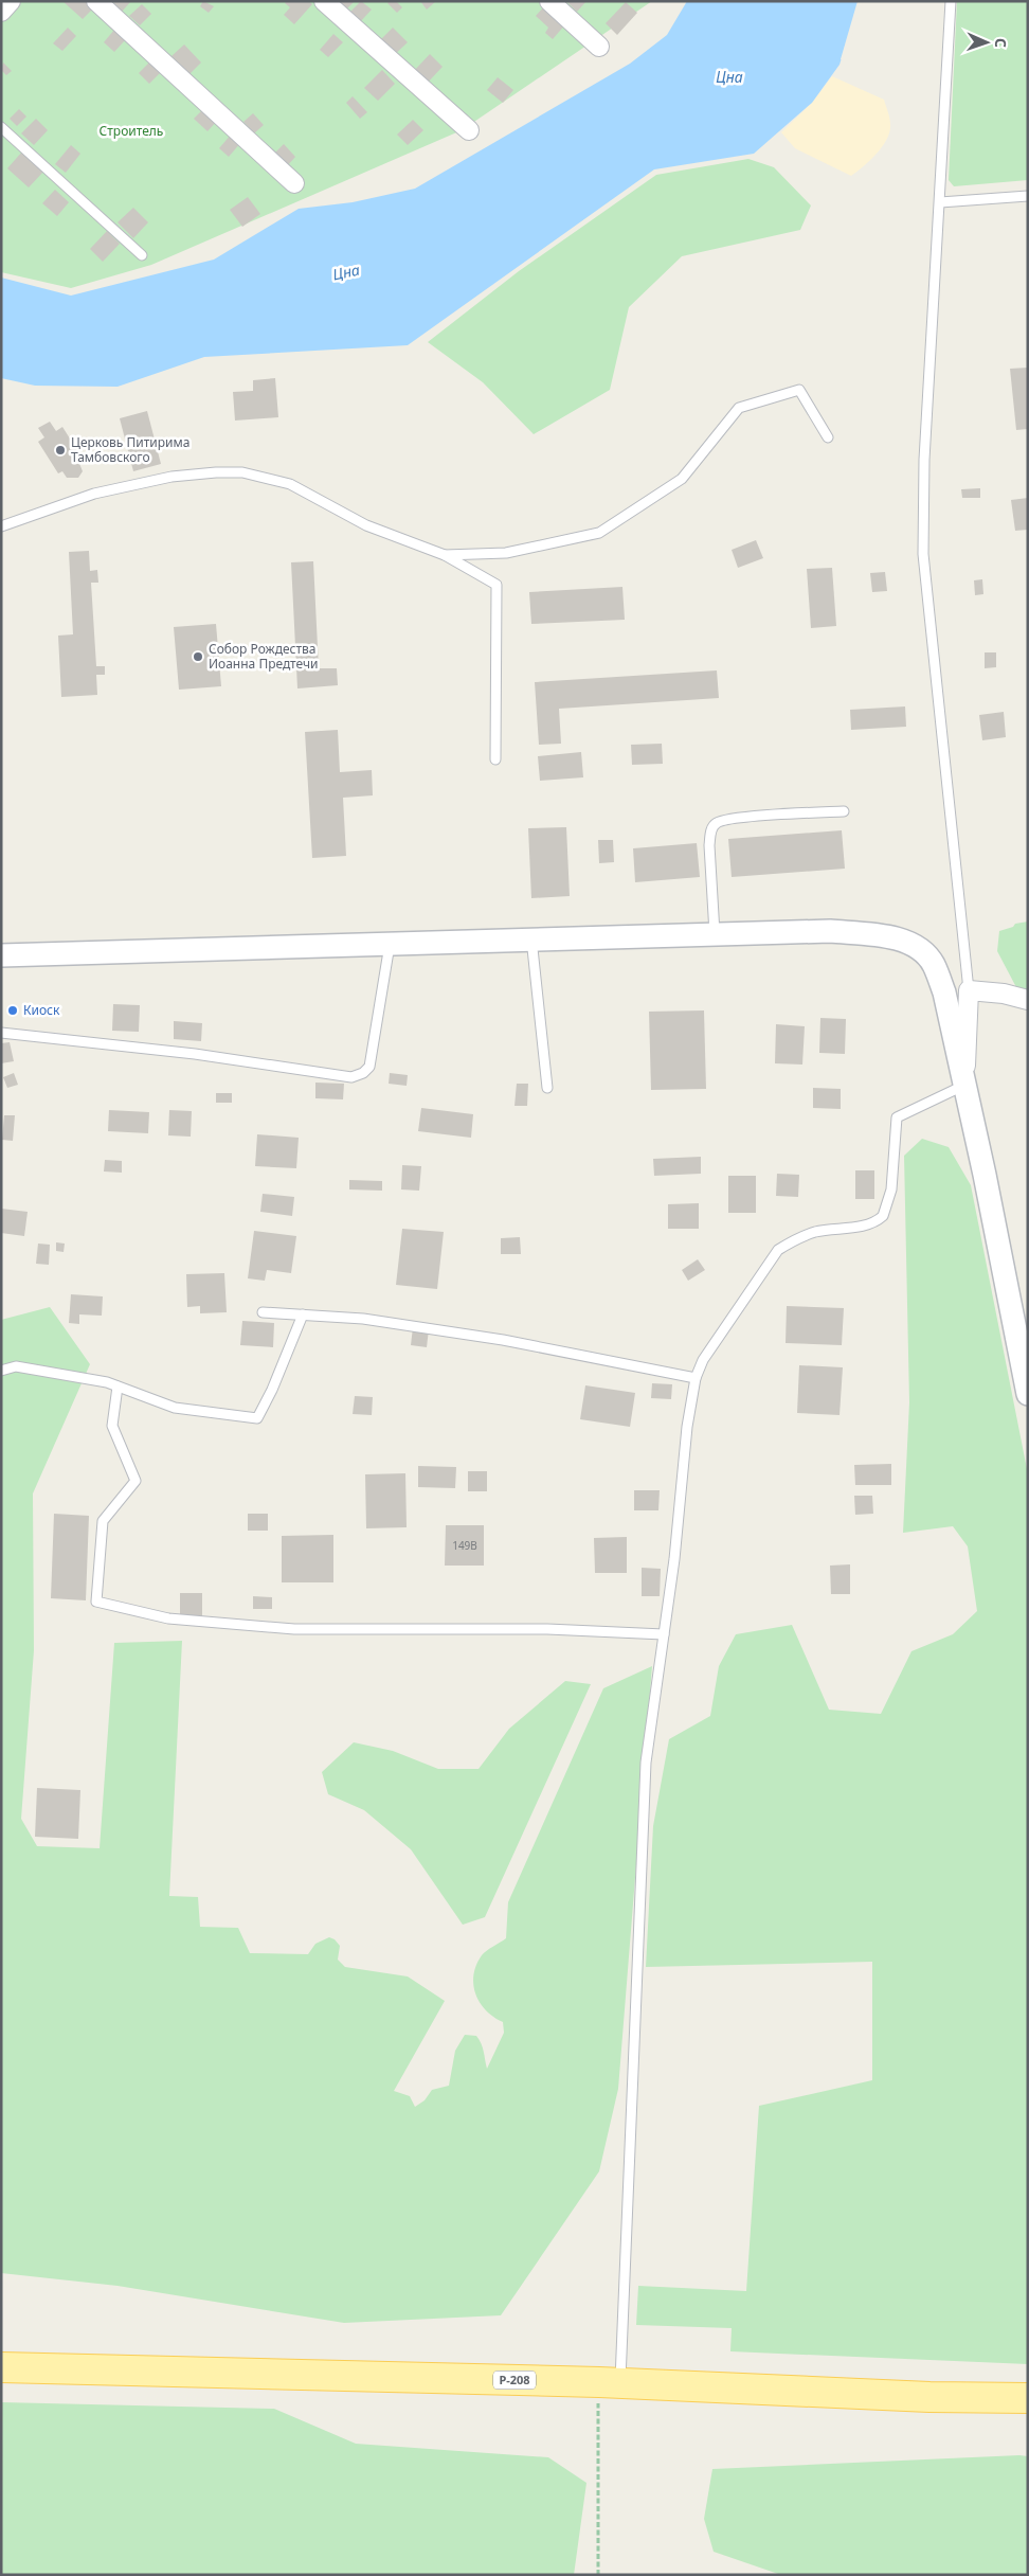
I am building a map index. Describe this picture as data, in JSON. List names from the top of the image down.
{
  "streets": {
    "main road": ["Р-208"]
  },
  "water": ["Цна"],
  "parks": ["Строитель"],
  "places": ["Церковь Питирима Тамбовского", "Собор Рождества Иоанна Предтечи", "Киоск"],
  "house_numbers": ["149В"],
  "north": "right"
}
